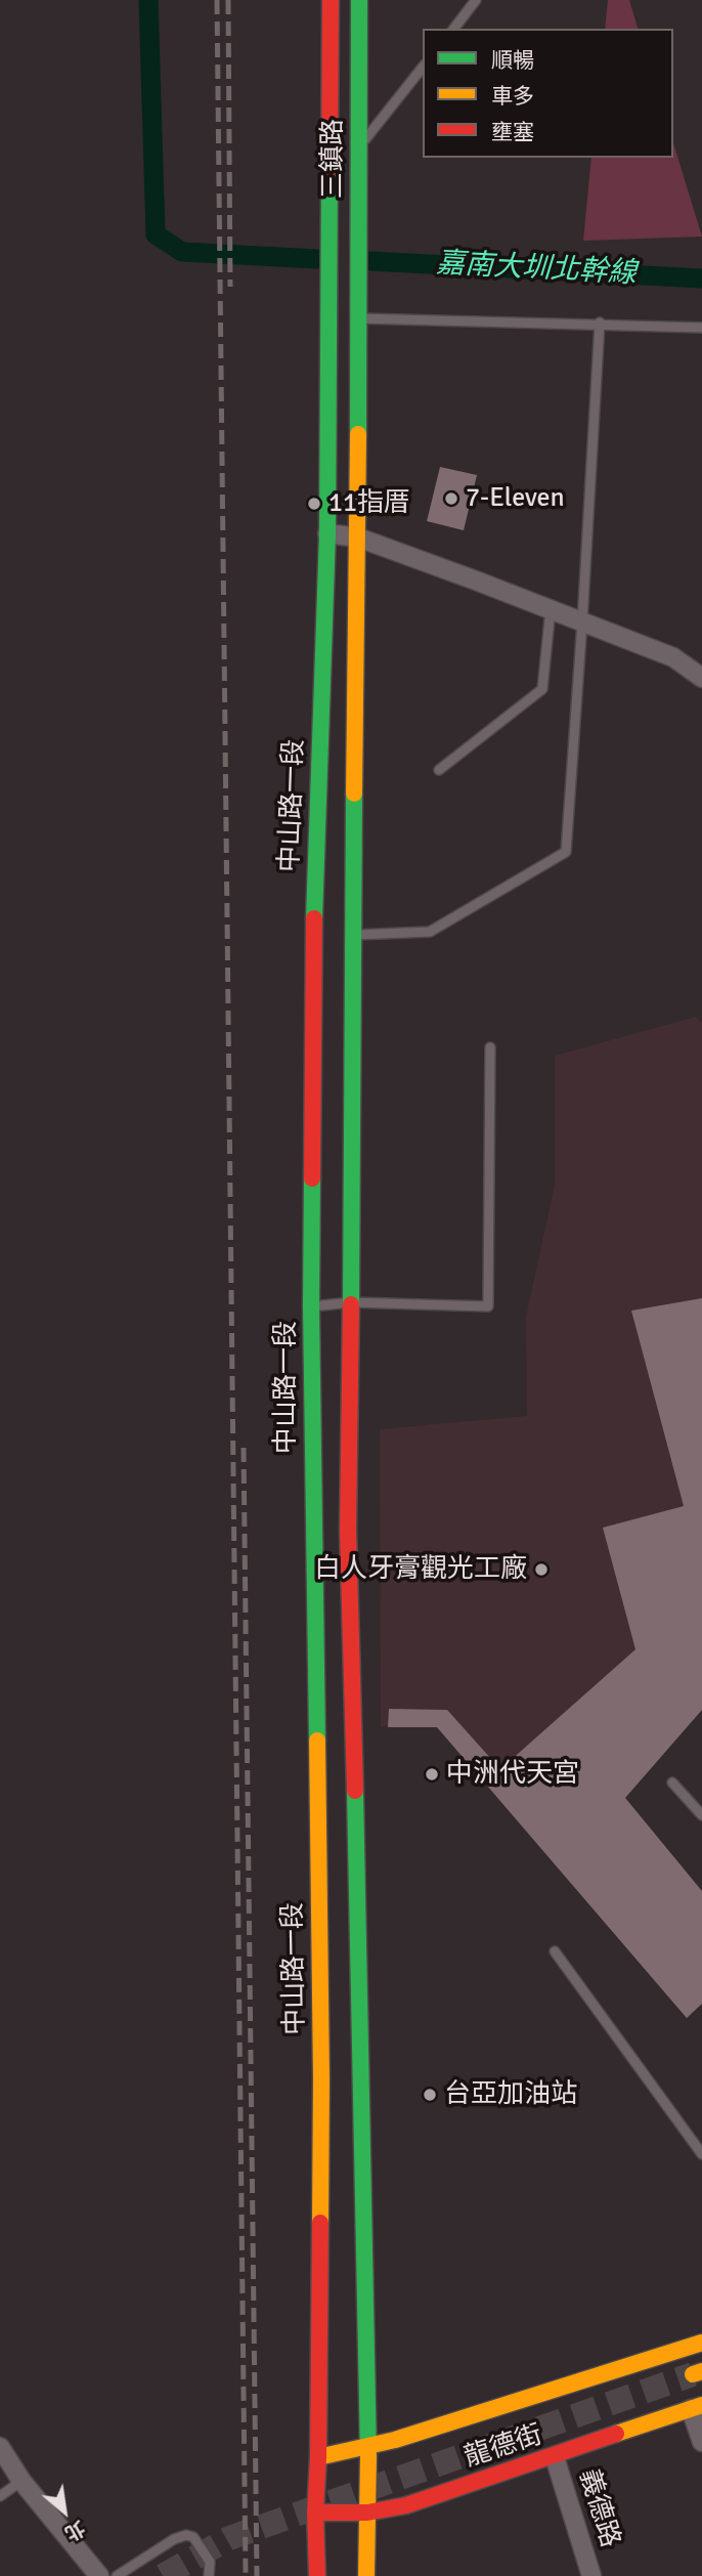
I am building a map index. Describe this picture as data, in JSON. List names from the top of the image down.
{
  "streets": {
    "main road": ["三鎮路", "中山路一段", "龍德街"],
    "street": ["義德路"]
  },
  "crossings": [
    ["三鎮路", "中山路一段"],
    ["中山路一段", "龍德街"],
    ["龍德街", "義德路"]
  ],
  "water": ["嘉南大圳北幹線"],
  "places": [
    "7-Eleven",
    "11指厝",
    "白人牙膏觀光工廠",
    "中洲代天宮",
    "台亞加油站"
  ],
  "legend": ["順暢", "車多", "壅塞"],
  "north": "bottom right"
}
